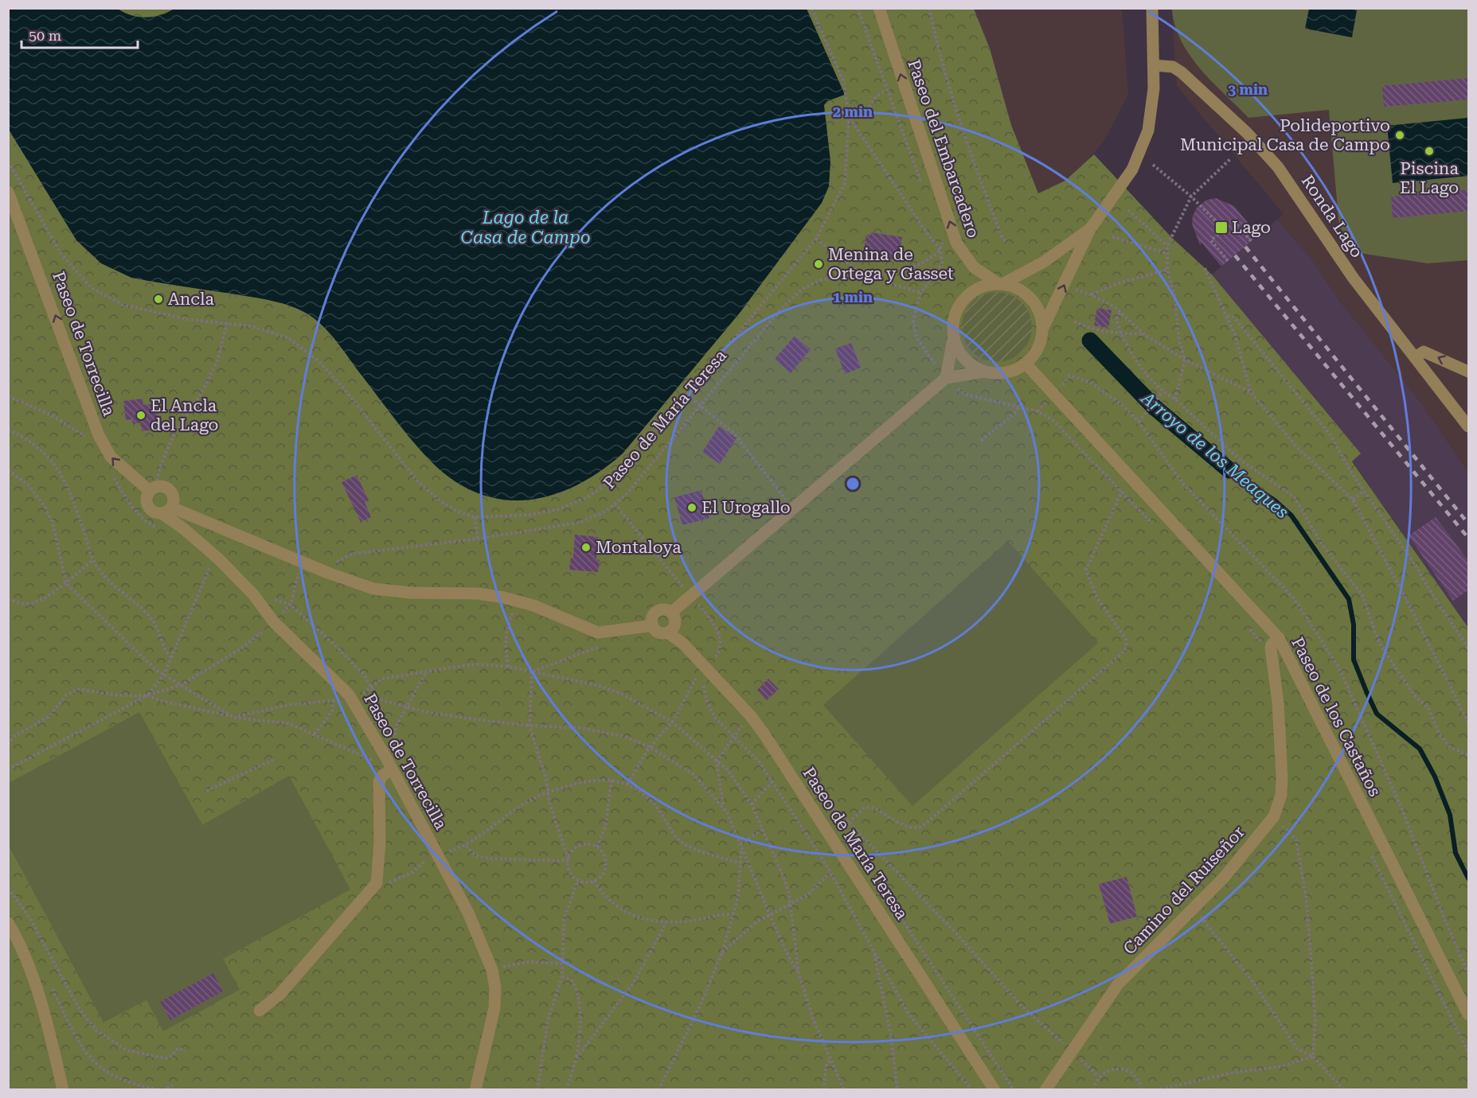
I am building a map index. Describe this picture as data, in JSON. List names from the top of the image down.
{
  "streets": {
    "street": [
      "Paseo del Embarcadero",
      "Ronda Lago",
      "Paseo de Torrecilla",
      "Paseo de María Teresa",
      "Paseo de los Castaños",
      "Camino del Ruiseñor"
    ]
  },
  "crossings": [
    ["Paseo del Embarcadero", "Paseo de los Castaños"],
    ["Paseo de los Castaños", "Camino del Ruiseñor"]
  ],
  "one_way": ["Paseo del Embarcadero"],
  "water": ["Lago de la Casa de Campo", "Arroyo de los Meaques"],
  "places": {
    "other": [
      "Polideportivo Municipal Casa de Campo",
      "Piscina El Lago",
      "Menina de Ortega y Gasset",
      "Ancla",
      "El Ancla del Lago",
      "El Urogallo",
      "Montaloya"
    ],
    "transit": ["Lago"]
  },
  "scale_bar": "50 m",
  "rings": ["3 min", "2 min", "1 min"]
}
